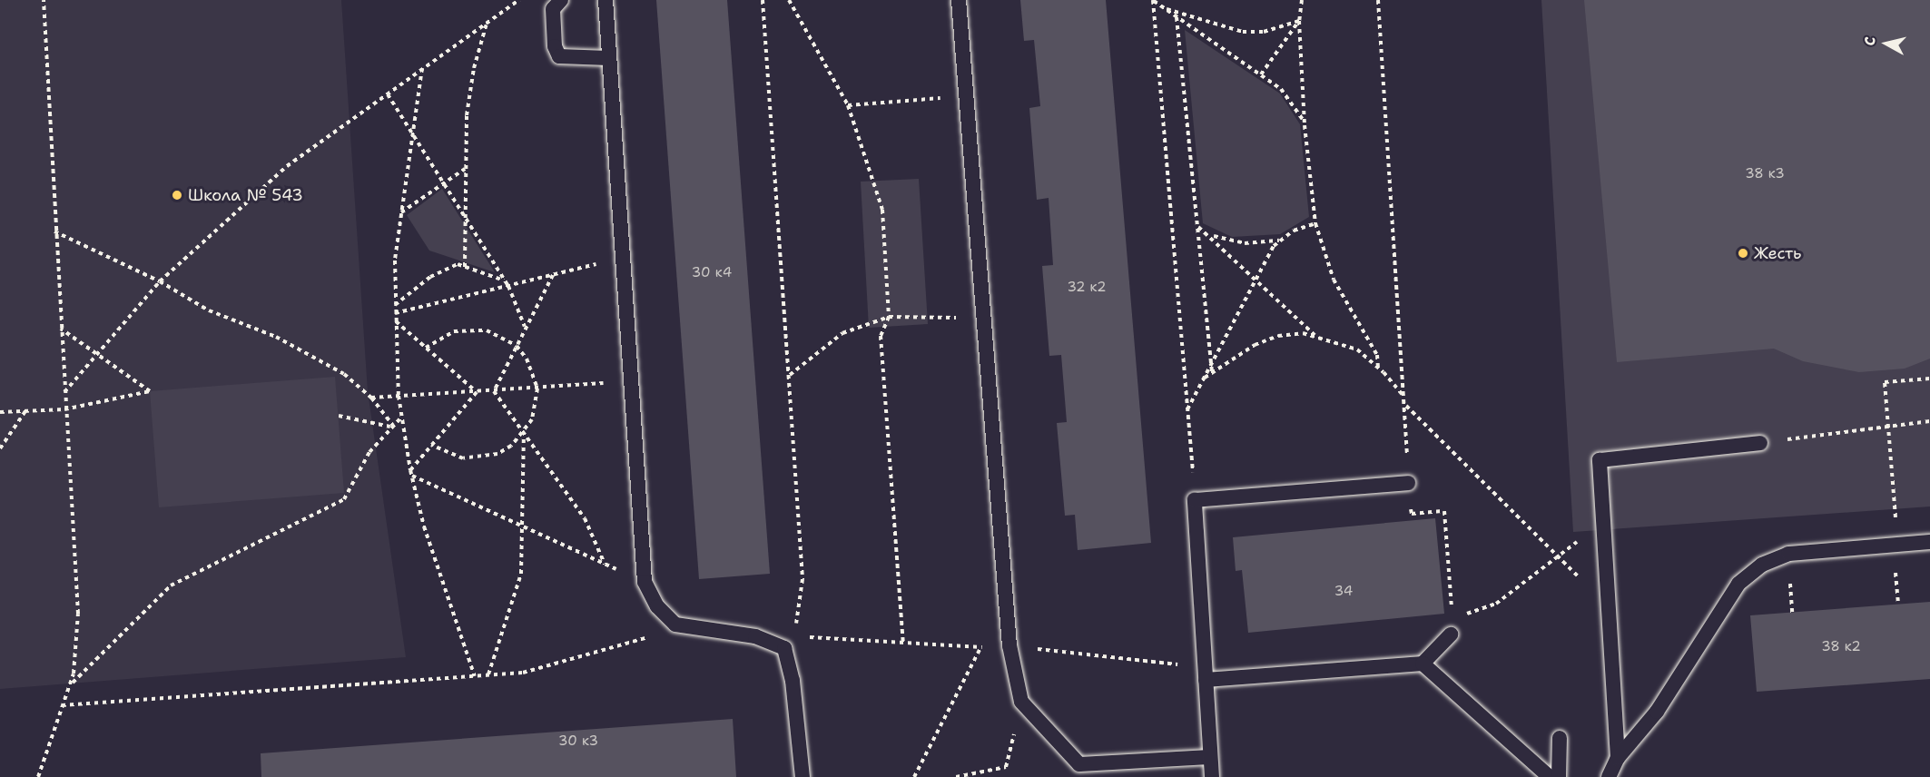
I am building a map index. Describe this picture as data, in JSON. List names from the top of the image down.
{
  "places": ["Школа № 543", "Жесть"],
  "house_numbers": [
    "38 к3",
    "30 к4",
    "32 к2",
    "34",
    "38 к2",
    "30 к3"
  ],
  "north": "left"
}
